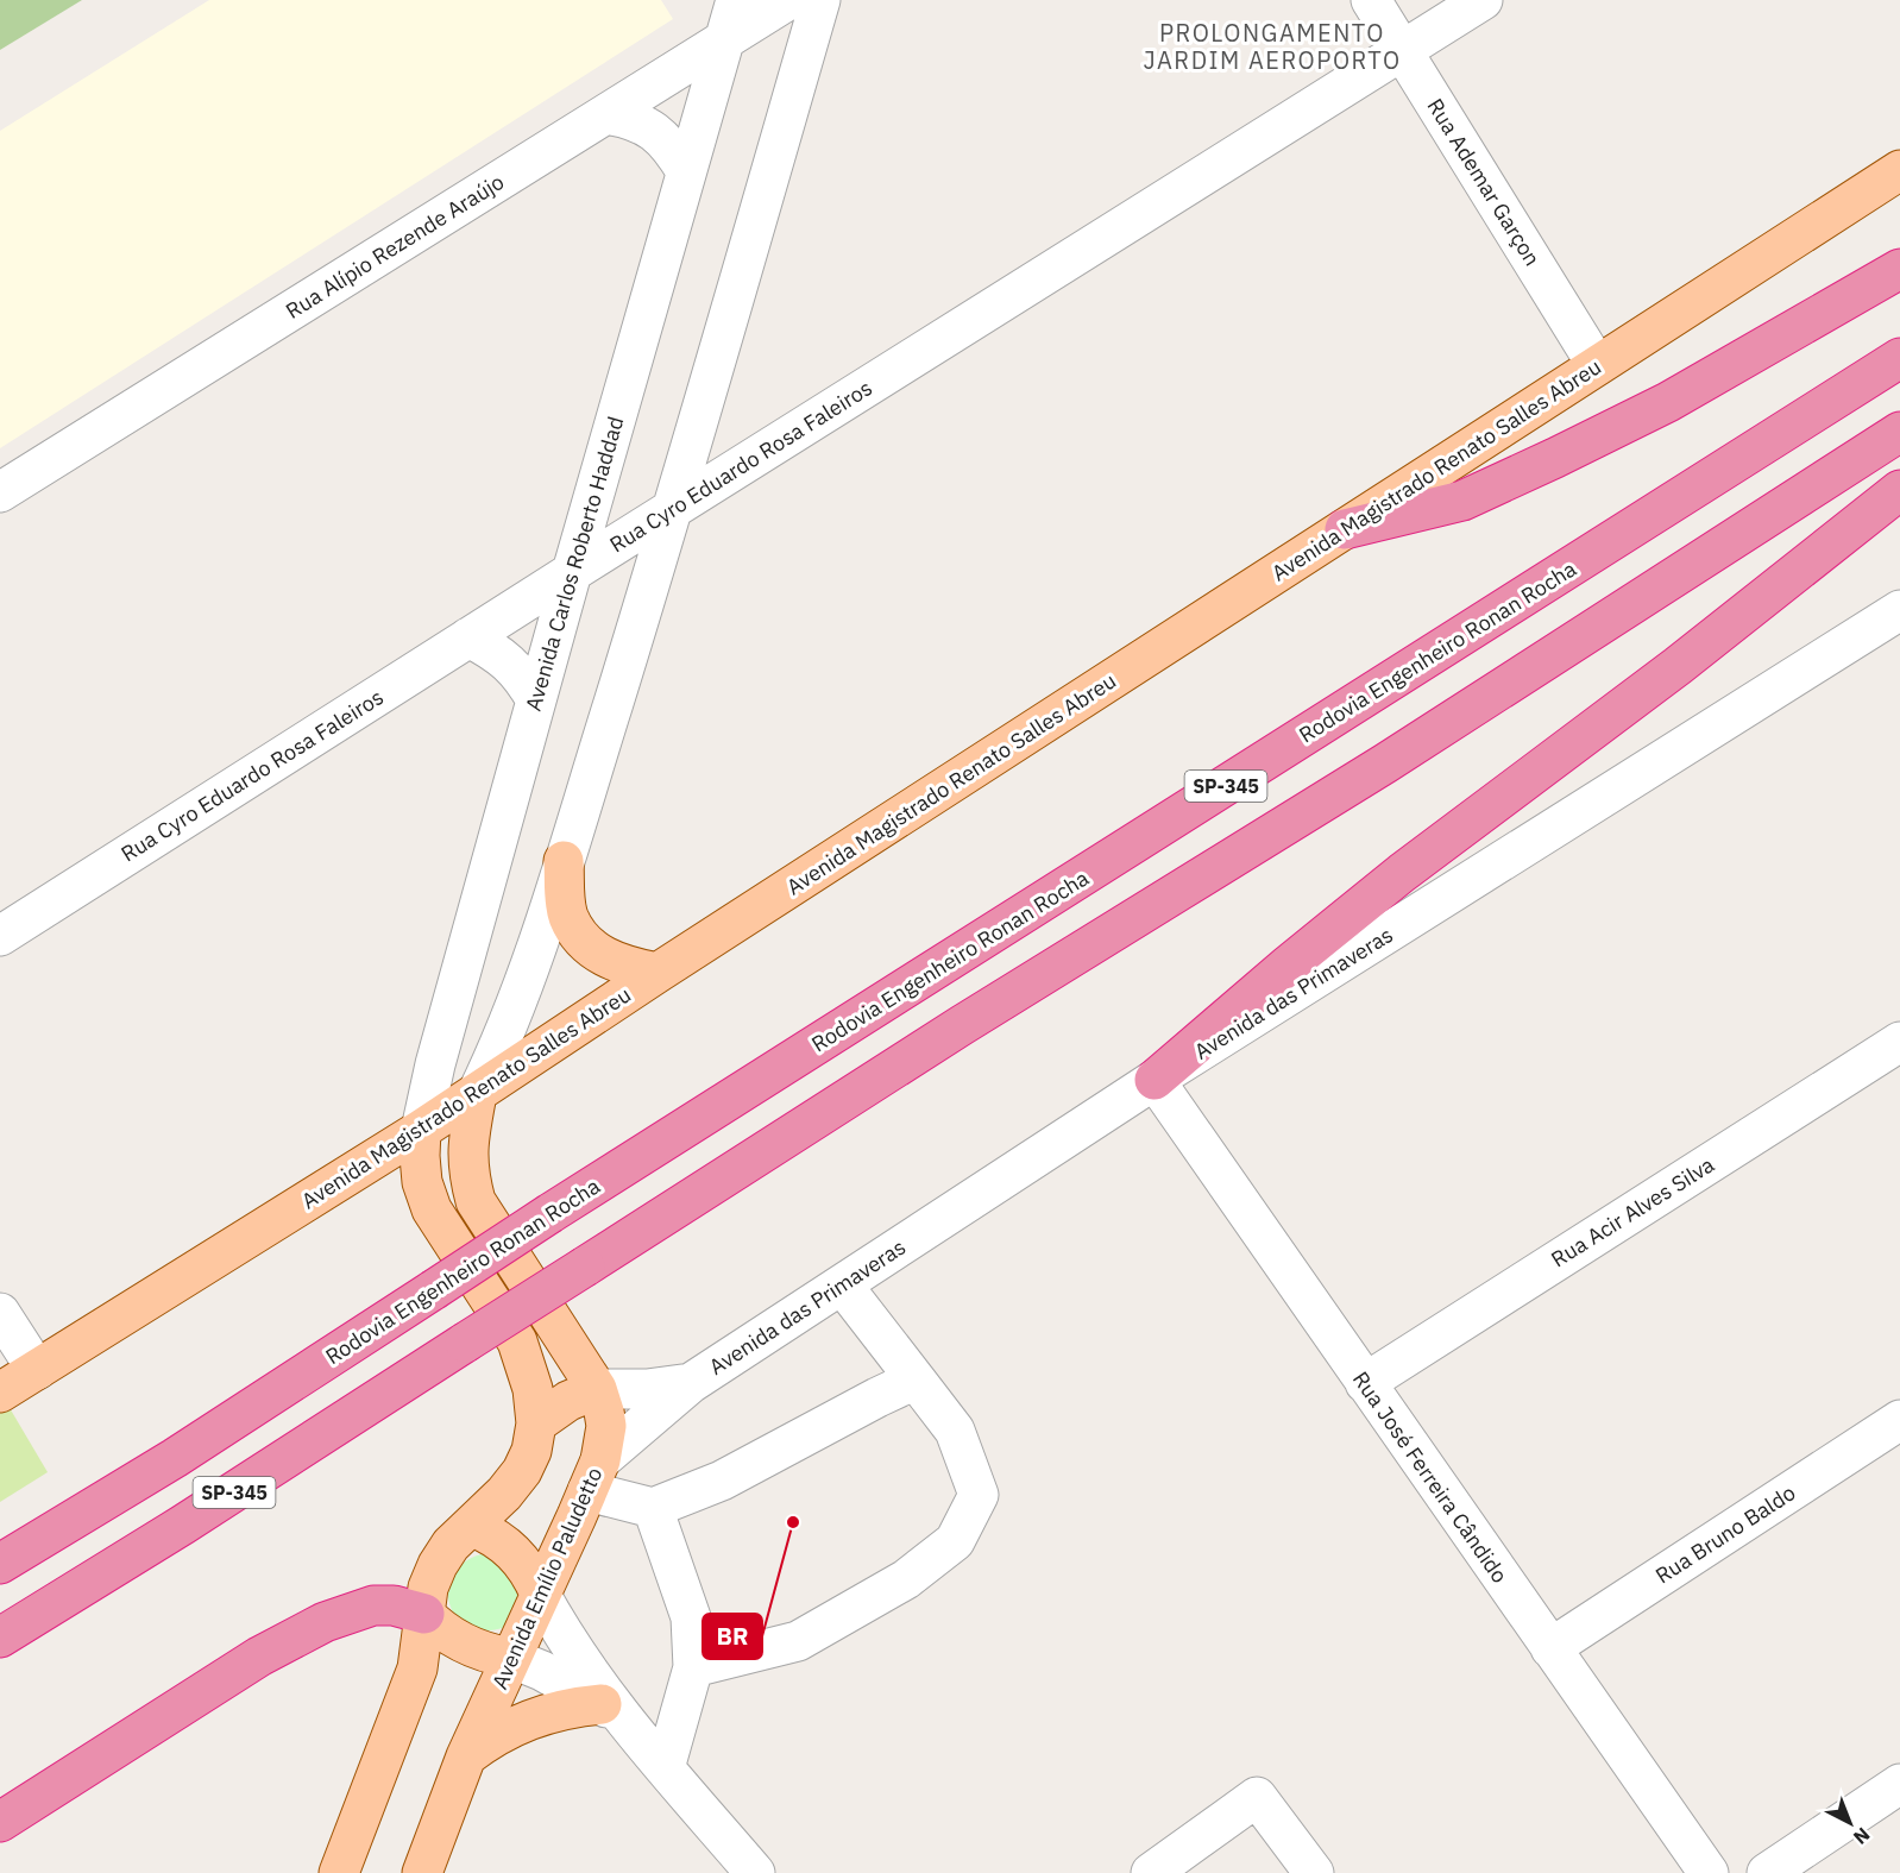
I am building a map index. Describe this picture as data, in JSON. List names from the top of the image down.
{
  "streets": {
    "highway": ["Rodovia Engenheiro Ronan Rocha", "SP-345"],
    "main road": ["Avenida Magistrado Renato Salles Abreu", "Avenida Emílio Paludetto"],
    "street": [
      "Rua Ademar Garçon",
      "Rua Alípio Rezende Araújo",
      "Rua Cyro Eduardo Rosa Faleiros",
      "Avenida Carlos Roberto Haddad",
      "Avenida das Primaveras",
      "Rua Acir Alves Silva",
      "Rua José Ferreira Cândido",
      "Rua Bruno Baldo"
    ]
  },
  "crossings": [
    ["Rua Ademar Garçon", "Rua Cyro Eduardo Rosa Faleiros"],
    ["Rua Ademar Garçon", "Avenida Magistrado Renato Salles Abreu"],
    ["Rua Alípio Rezende Araújo", "Avenida Carlos Roberto Haddad"],
    ["Rua Cyro Eduardo Rosa Faleiros", "Avenida Carlos Roberto Haddad"],
    ["Avenida Magistrado Renato Salles Abreu", "Avenida Carlos Roberto Haddad"],
    ["Avenida Magistrado Renato Salles Abreu", "Avenida Emílio Paludetto"],
    ["Avenida das Primaveras", "Rua José Ferreira Cândido"],
    ["Avenida das Primaveras", "Avenida Emílio Paludetto"],
    ["Rua Acir Alves Silva", "Rua José Ferreira Cândido"],
    ["Rua José Ferreira Cândido", "Rua Bruno Baldo"]
  ],
  "districts": ["PROLONGAMENTO JARDIM AEROPORTO"],
  "places": ["BR"],
  "north": "bottom right"
}
